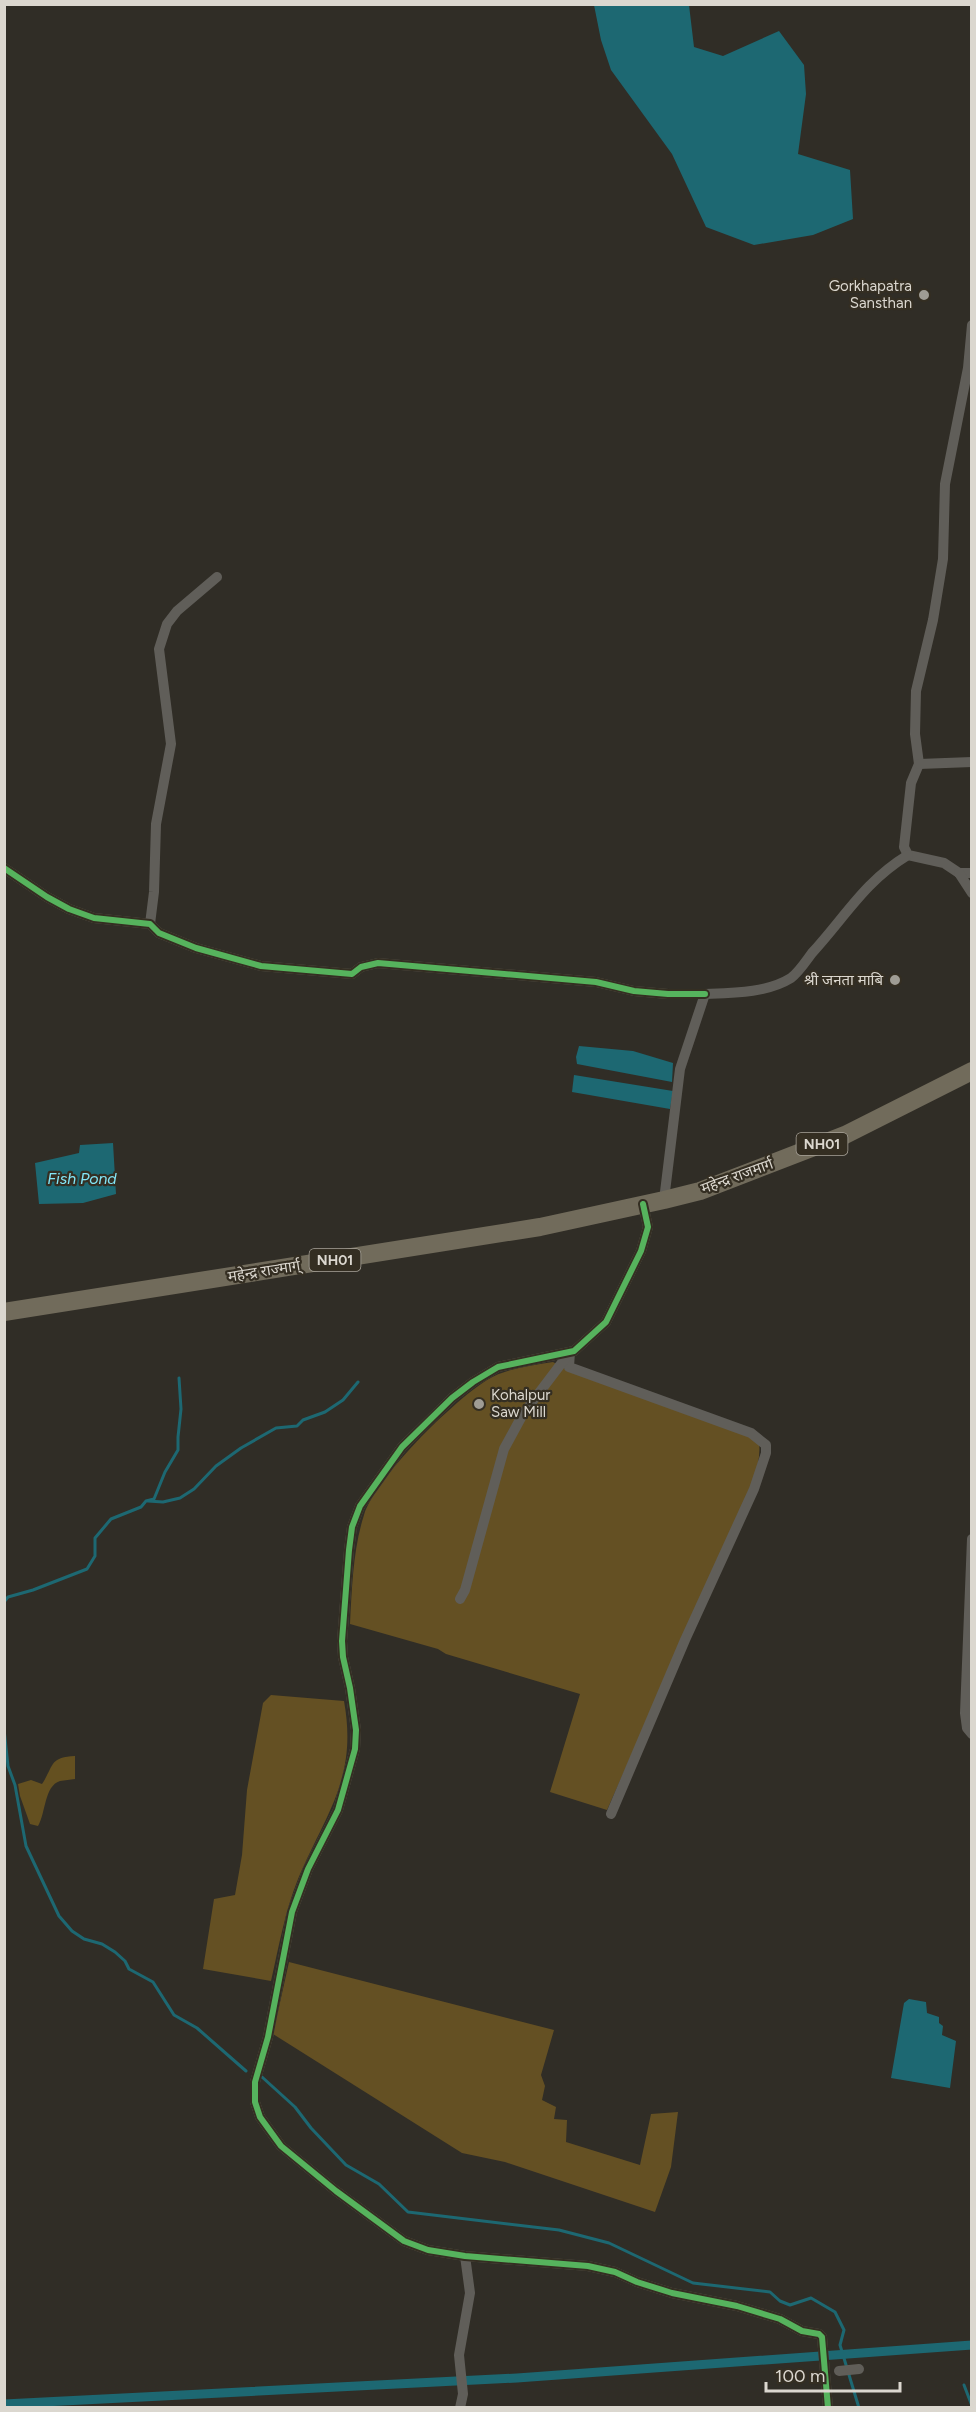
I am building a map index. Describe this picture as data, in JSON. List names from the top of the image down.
{
  "streets": {
    "highway": ["NH01", "महेन्द्र राजमार्ग", "महेन्द्र राज्मार्ग्"]
  },
  "crossings": [
    ["महेन्द्र राजमार्ग", "महेन्द्र राज्मार्ग्"]
  ],
  "water": ["Fish Pond"],
  "places": ["Gorkhapatra Sansthan", "श्री जनता माबि", "Kohalpur Saw Mill"],
  "scale_bar": "100 m"
}
